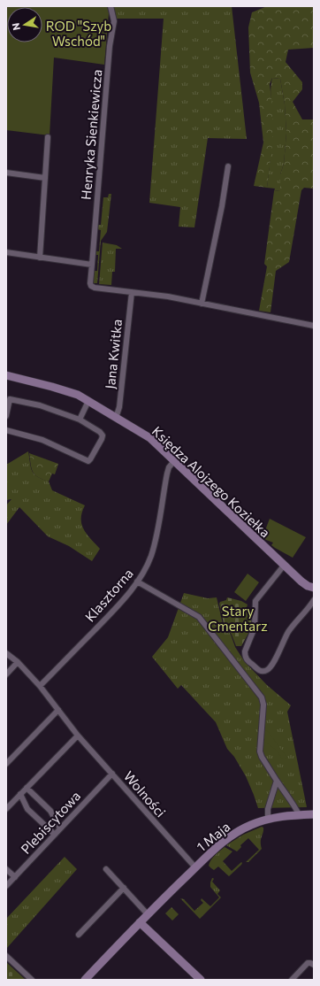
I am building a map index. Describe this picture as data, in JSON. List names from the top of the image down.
{
  "streets": {
    "street": [
      "Henryka Sienkiewicza",
      "Jana Kwitka",
      "Księdza Alojzego Koziełka",
      "Klasztorna",
      "Wolności",
      "Plebiscytowa",
      "1 Maja"
    ]
  },
  "crossings": [
    ["Henryka Sienkiewicza", "Jana Kwitka"],
    ["Jana Kwitka", "Księdza Alojzego Koziełka"],
    ["Księdza Alojzego Koziełka", "Klasztorna"],
    ["Klasztorna", "Wolności"],
    ["Wolności", "Plebiscytowa"],
    ["Wolności", "1 Maja"]
  ],
  "parks": ["ROD \"Szyb Wschód\"", "Stary Cmentarz"],
  "north": "left"
}
